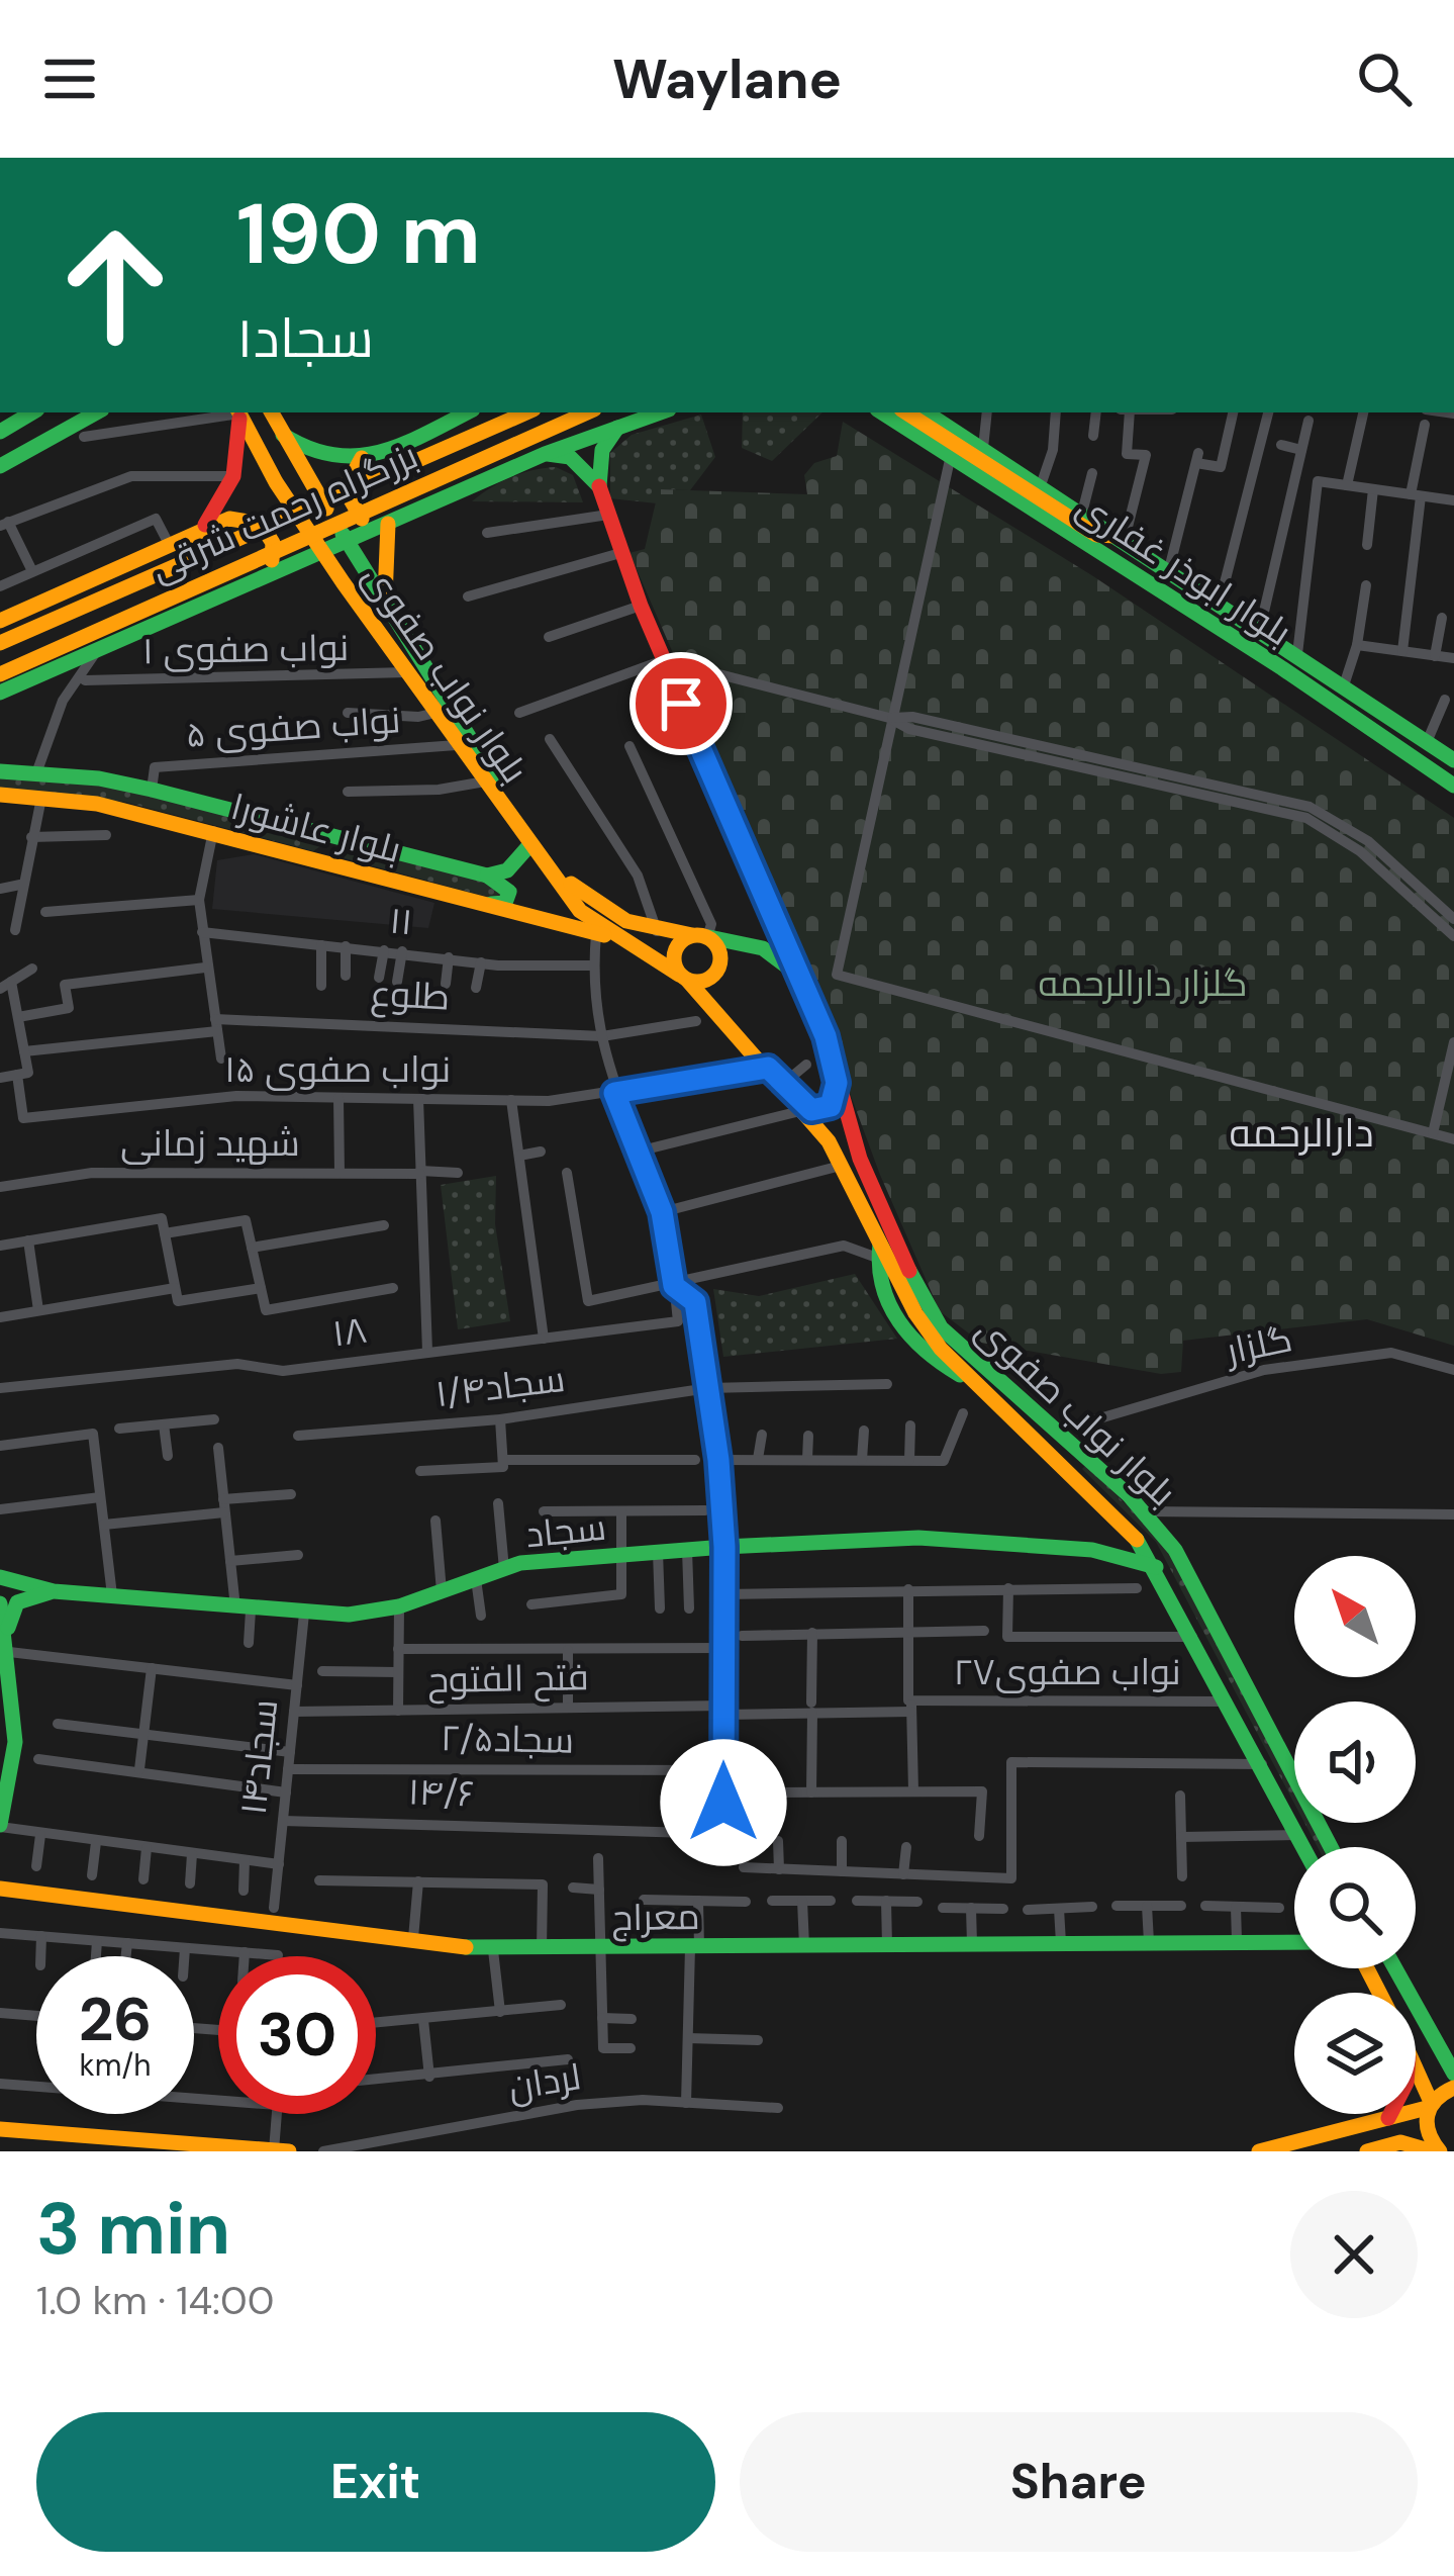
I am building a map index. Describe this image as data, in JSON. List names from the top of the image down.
{
  "streets": {
    "main road": [
      "بزرگراه رحمت شرقی",
      "بلوار ابوذر غفاری",
      "بلوار نواب صفوی",
      "بلوار عاشورا",
      "سجاد",
      "معراج"
    ],
    "street": [
      "نواب صفوی ۱",
      "نواب صفوی ۵",
      "۱۱",
      "طلوع",
      "نواب صفوی ۱۵",
      "شهید زمانی",
      "۱۸",
      "گلزار",
      "۱/۴سجاد",
      "۲۷نواب صفوی",
      "فتح الفتوح",
      "۲/۵سجاد",
      "۱۴سجاد",
      "۱۴/۶",
      "لردان"
    ]
  },
  "crossings": [
    ["نواب صفوی ۱", "بلوار نواب صفوی"],
    ["بلوار نواب صفوی", "نواب صفوی ۵"],
    ["بلوار نواب صفوی", "بلوار عاشورا"],
    ["بلوار نواب صفوی", "نواب صفوی ۱۵"],
    ["بلوار نواب صفوی", "سجاد"],
    ["بلوار نواب صفوی", "۲۷نواب صفوی"],
    ["نواب صفوی ۵", "بلوار عاشورا"],
    ["سجاد", "۱۴سجاد"],
    ["۲۷نواب صفوی", "فتح الفتوح"],
    ["فتح الفتوح", "۱۴سجاد"],
    ["۲/۵سجاد", "۱۴سجاد"],
    ["۲/۵سجاد", "۱۴/۶"],
    ["۱۴سجاد", "۱۴/۶"]
  ],
  "districts": ["دارالرحمه"],
  "parks": ["گلزار دارالرحمه"],
  "north": "top left",
  "page": {
    "header": "Waylane",
    "turn": ["190 m", "۱سجاد"],
    "speed": "26 km/h",
    "limit": "30",
    "heading": ["3 min", "1.0 km · 14:00"],
    "buttons": ["Exit", "Share"]
  }
}
